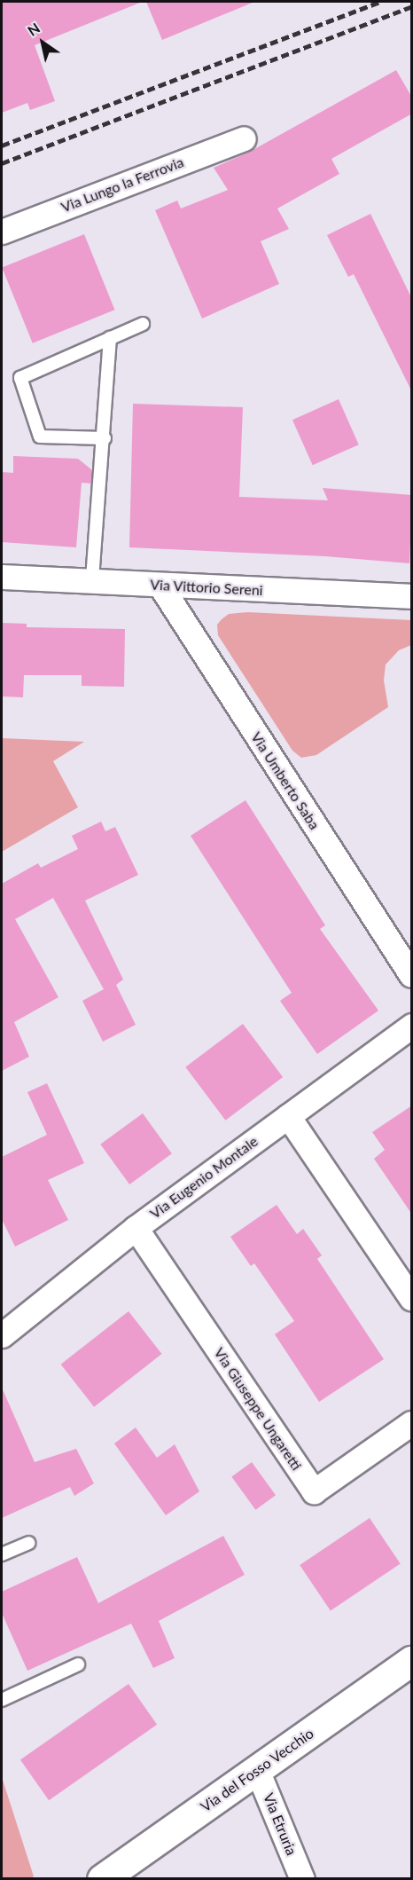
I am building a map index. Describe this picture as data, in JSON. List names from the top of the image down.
{
  "streets": {
    "street": [
      "Via Lungo la Ferrovia",
      "Via Vittorio Sereni",
      "Via Umberto Saba",
      "Via Eugenio Montale",
      "Via Giuseppe Ungaretti",
      "Via del Fosso Vecchio",
      "Via Etruria"
    ]
  },
  "crossings": [
    ["Via Vittorio Sereni", "Via Umberto Saba"],
    ["Via Eugenio Montale", "Via Giuseppe Ungaretti"],
    ["Via del Fosso Vecchio", "Via Etruria"]
  ],
  "north": "top left"
}
